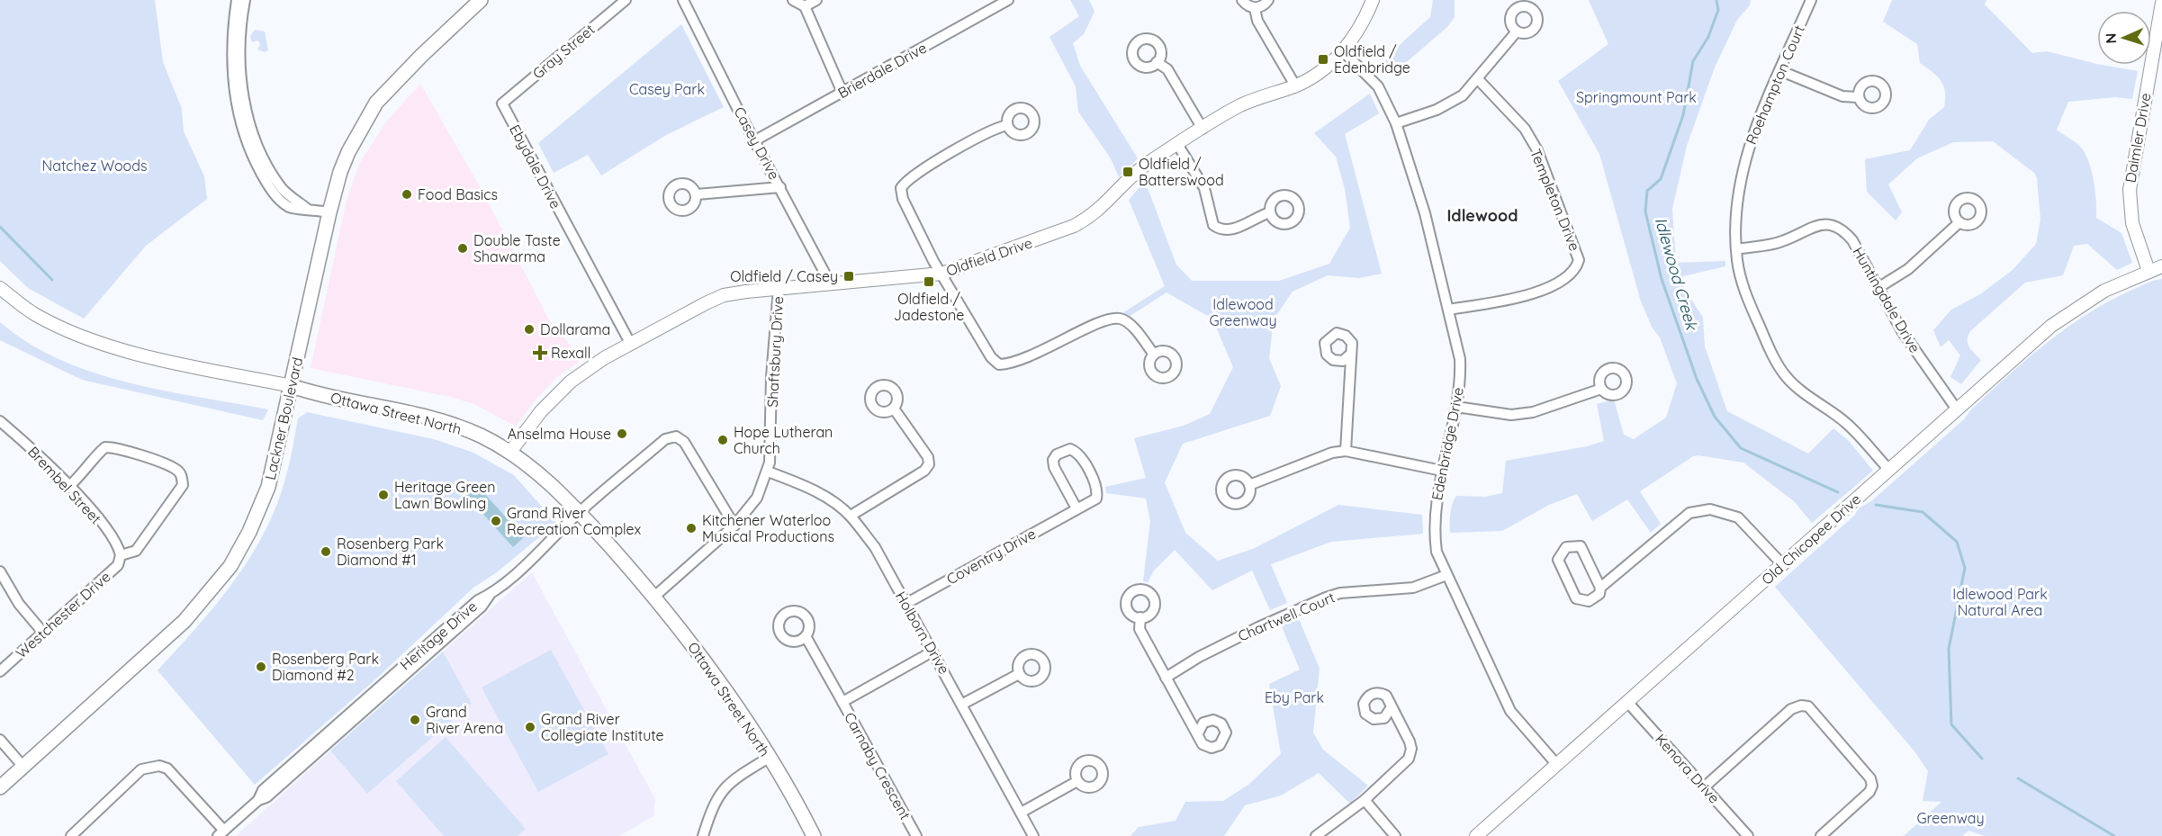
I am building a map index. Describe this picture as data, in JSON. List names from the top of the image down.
{
  "streets": {
    "main road": ["Ottawa Street North", "Lackner Boulevard"],
    "street": [
      "Gray Street",
      "Brierdale Drive",
      "Roehampton Court",
      "Daimler Drive",
      "Casey Drive",
      "Ebydale Drive",
      "Templeton Drive",
      "Oldfield Drive",
      "Huntingdale Drive",
      "Shaftsbury Drive",
      "Edenbridge Drive",
      "Brembel Street",
      "Old Chicopee Drive",
      "Coventry Drive",
      "Westchester Drive",
      "Chartwell Court",
      "Holborn Drive",
      "Heritage Drive",
      "Carnaby Crescent",
      "Kenora Drive"
    ]
  },
  "crossings": [
    ["Gray Street", "Ebydale Drive"],
    ["Brierdale Drive", "Casey Drive"],
    ["Roehampton Court", "Huntingdale Drive"],
    ["Roehampton Court", "Old Chicopee Drive"],
    ["Daimler Drive", "Old Chicopee Drive"],
    ["Casey Drive", "Oldfield Drive"],
    ["Ebydale Drive", "Oldfield Drive"],
    ["Templeton Drive", "Edenbridge Drive"],
    ["Oldfield Drive", "Shaftsbury Drive"],
    ["Oldfield Drive", "Ottawa Street North"],
    ["Oldfield Drive", "Edenbridge Drive"],
    ["Huntingdale Drive", "Old Chicopee Drive"],
    ["Shaftsbury Drive", "Ottawa Street North"],
    ["Shaftsbury Drive", "Holborn Drive"],
    ["Shaftsbury Drive", "Heritage Drive"],
    ["Ottawa Street North", "Lackner Boulevard"],
    ["Ottawa Street North", "Heritage Drive"],
    ["Edenbridge Drive", "Old Chicopee Drive"],
    ["Edenbridge Drive", "Chartwell Court"],
    ["Brembel Street", "Westchester Drive"],
    ["Old Chicopee Drive", "Kenora Drive"],
    ["Coventry Drive", "Holborn Drive"],
    ["Holborn Drive", "Carnaby Crescent"]
  ],
  "districts": ["Idlewood"],
  "water": ["Idlewood Creek"],
  "parks": [
    "Casey Park",
    "Springmount Park",
    "Natchez Woods",
    "Idlewood Greenway",
    "Idlewood Park Natural Area",
    "Eby Park",
    "Greenway"
  ],
  "places": {
    "transit": [
      "Oldfield / Edenbridge",
      "Oldfield / Batterswood",
      "Oldfield / Casey",
      "Oldfield / Jadestone"
    ],
    "other": [
      "Food Basics",
      "Double Taste Shawarma",
      "Dollarama",
      "Anselma House",
      "Hope Lutheran Church",
      "Heritage Green Lawn Bowling",
      "Grand River Recreation Complex",
      "Kitchener Waterloo Musical Productions",
      "Rosenberg Park Diamond #1",
      "Rosenberg Park Diamond #2",
      "Grand River Arena",
      "Grand River Collegiate Institute"
    ],
    "health": ["Rexall"]
  },
  "north": "left"
}
